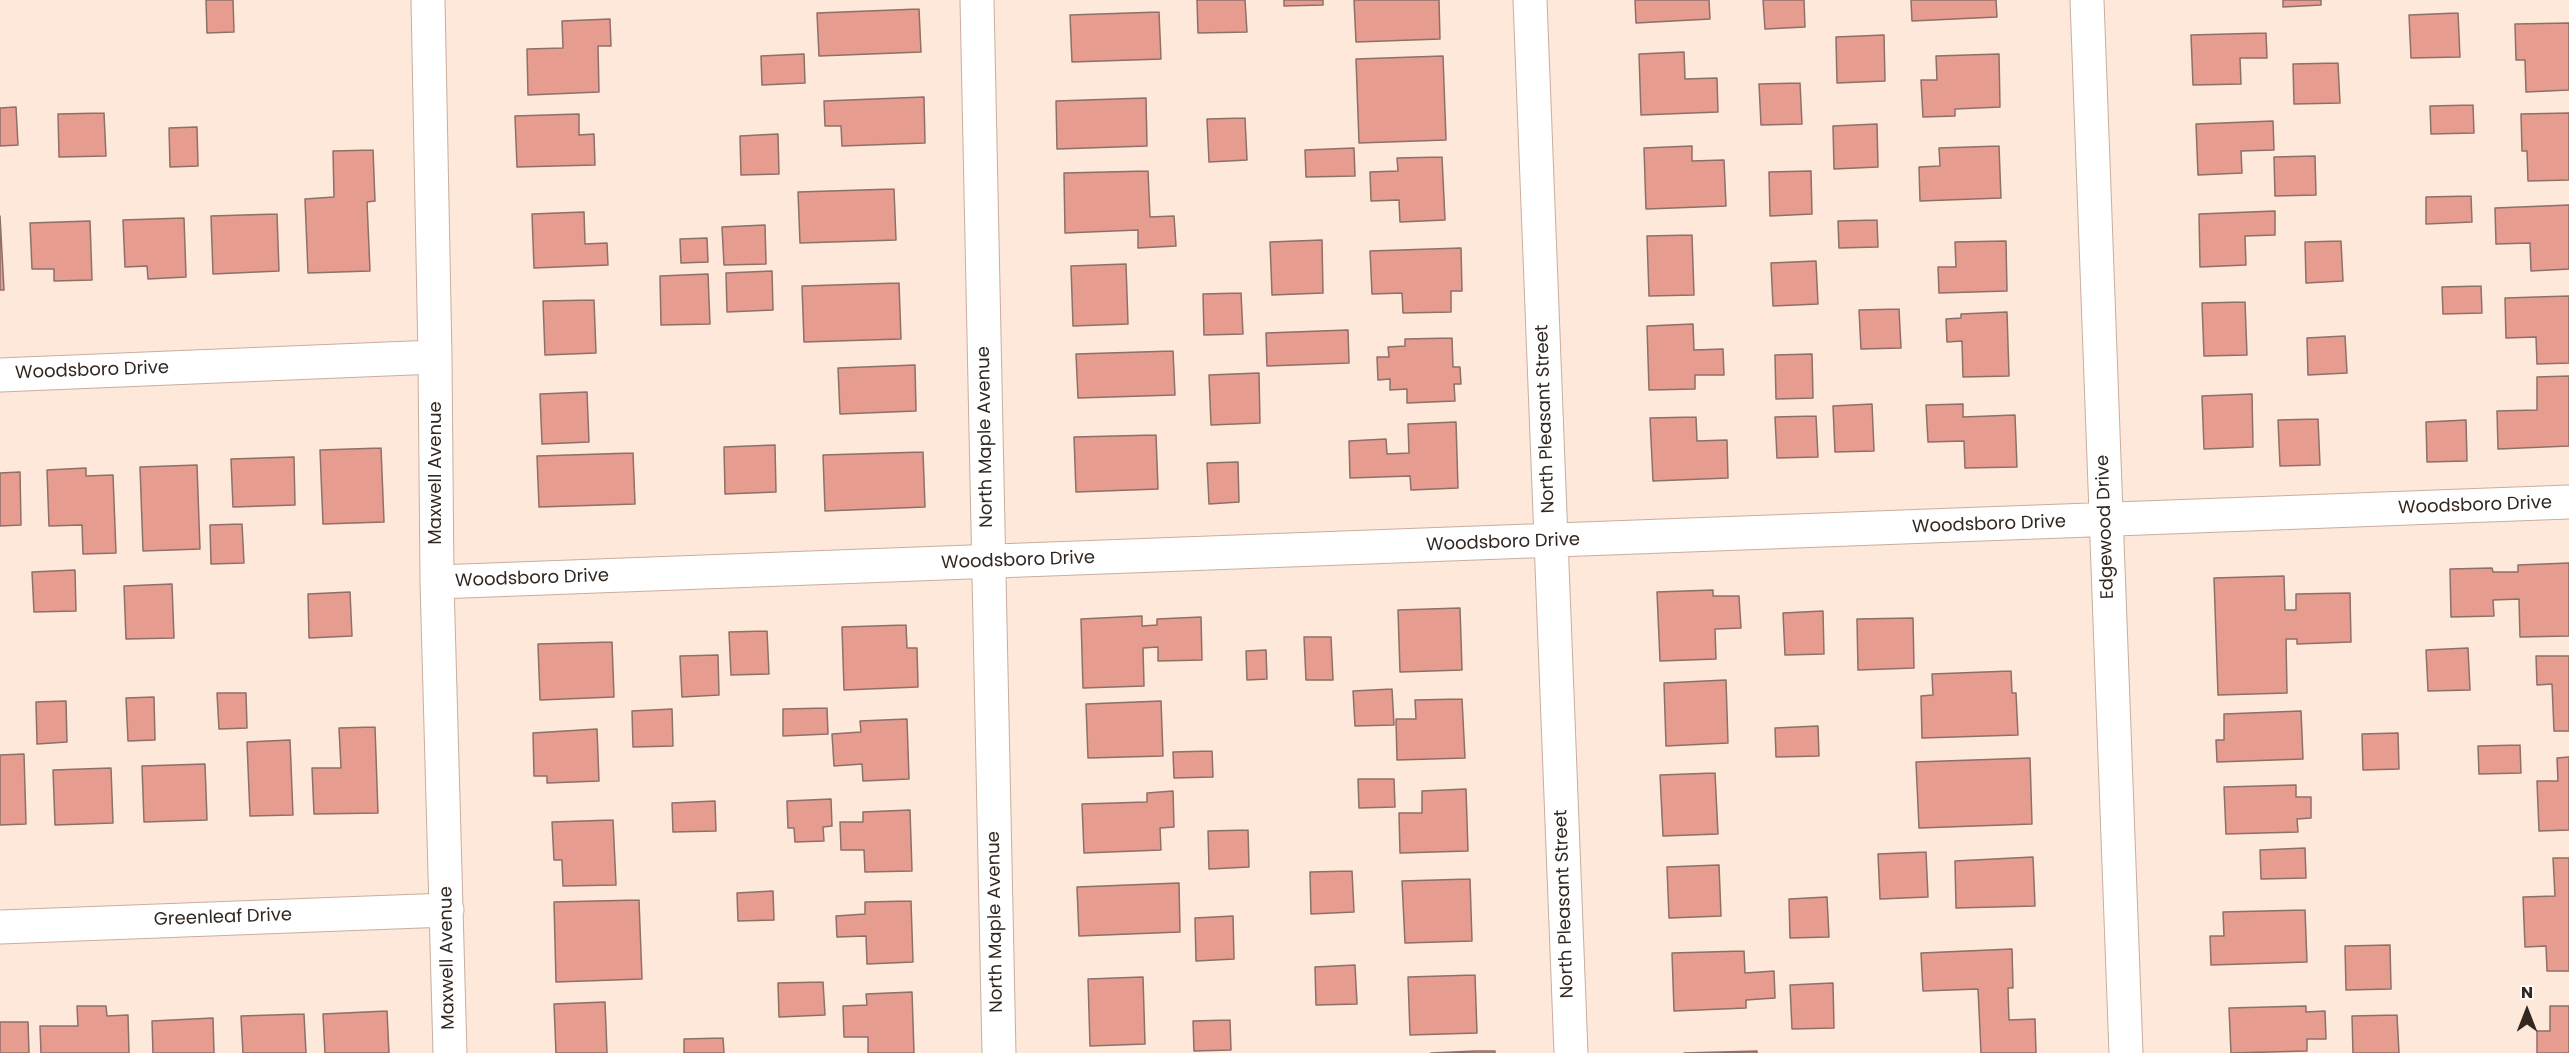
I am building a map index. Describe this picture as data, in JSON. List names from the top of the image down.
{
  "streets": {
    "street": [
      "Woodsboro Drive",
      "North Pleasant Street",
      "North Maple Avenue",
      "Maxwell Avenue",
      "Edgewood Drive",
      "Greenleaf Drive"
    ]
  },
  "crossings": [
    ["Woodsboro Drive", "North Pleasant Street"],
    ["Woodsboro Drive", "North Maple Avenue"],
    ["Woodsboro Drive", "Maxwell Avenue"],
    ["Woodsboro Drive", "Edgewood Drive"],
    ["Maxwell Avenue", "Greenleaf Drive"]
  ],
  "north": "top"
}
